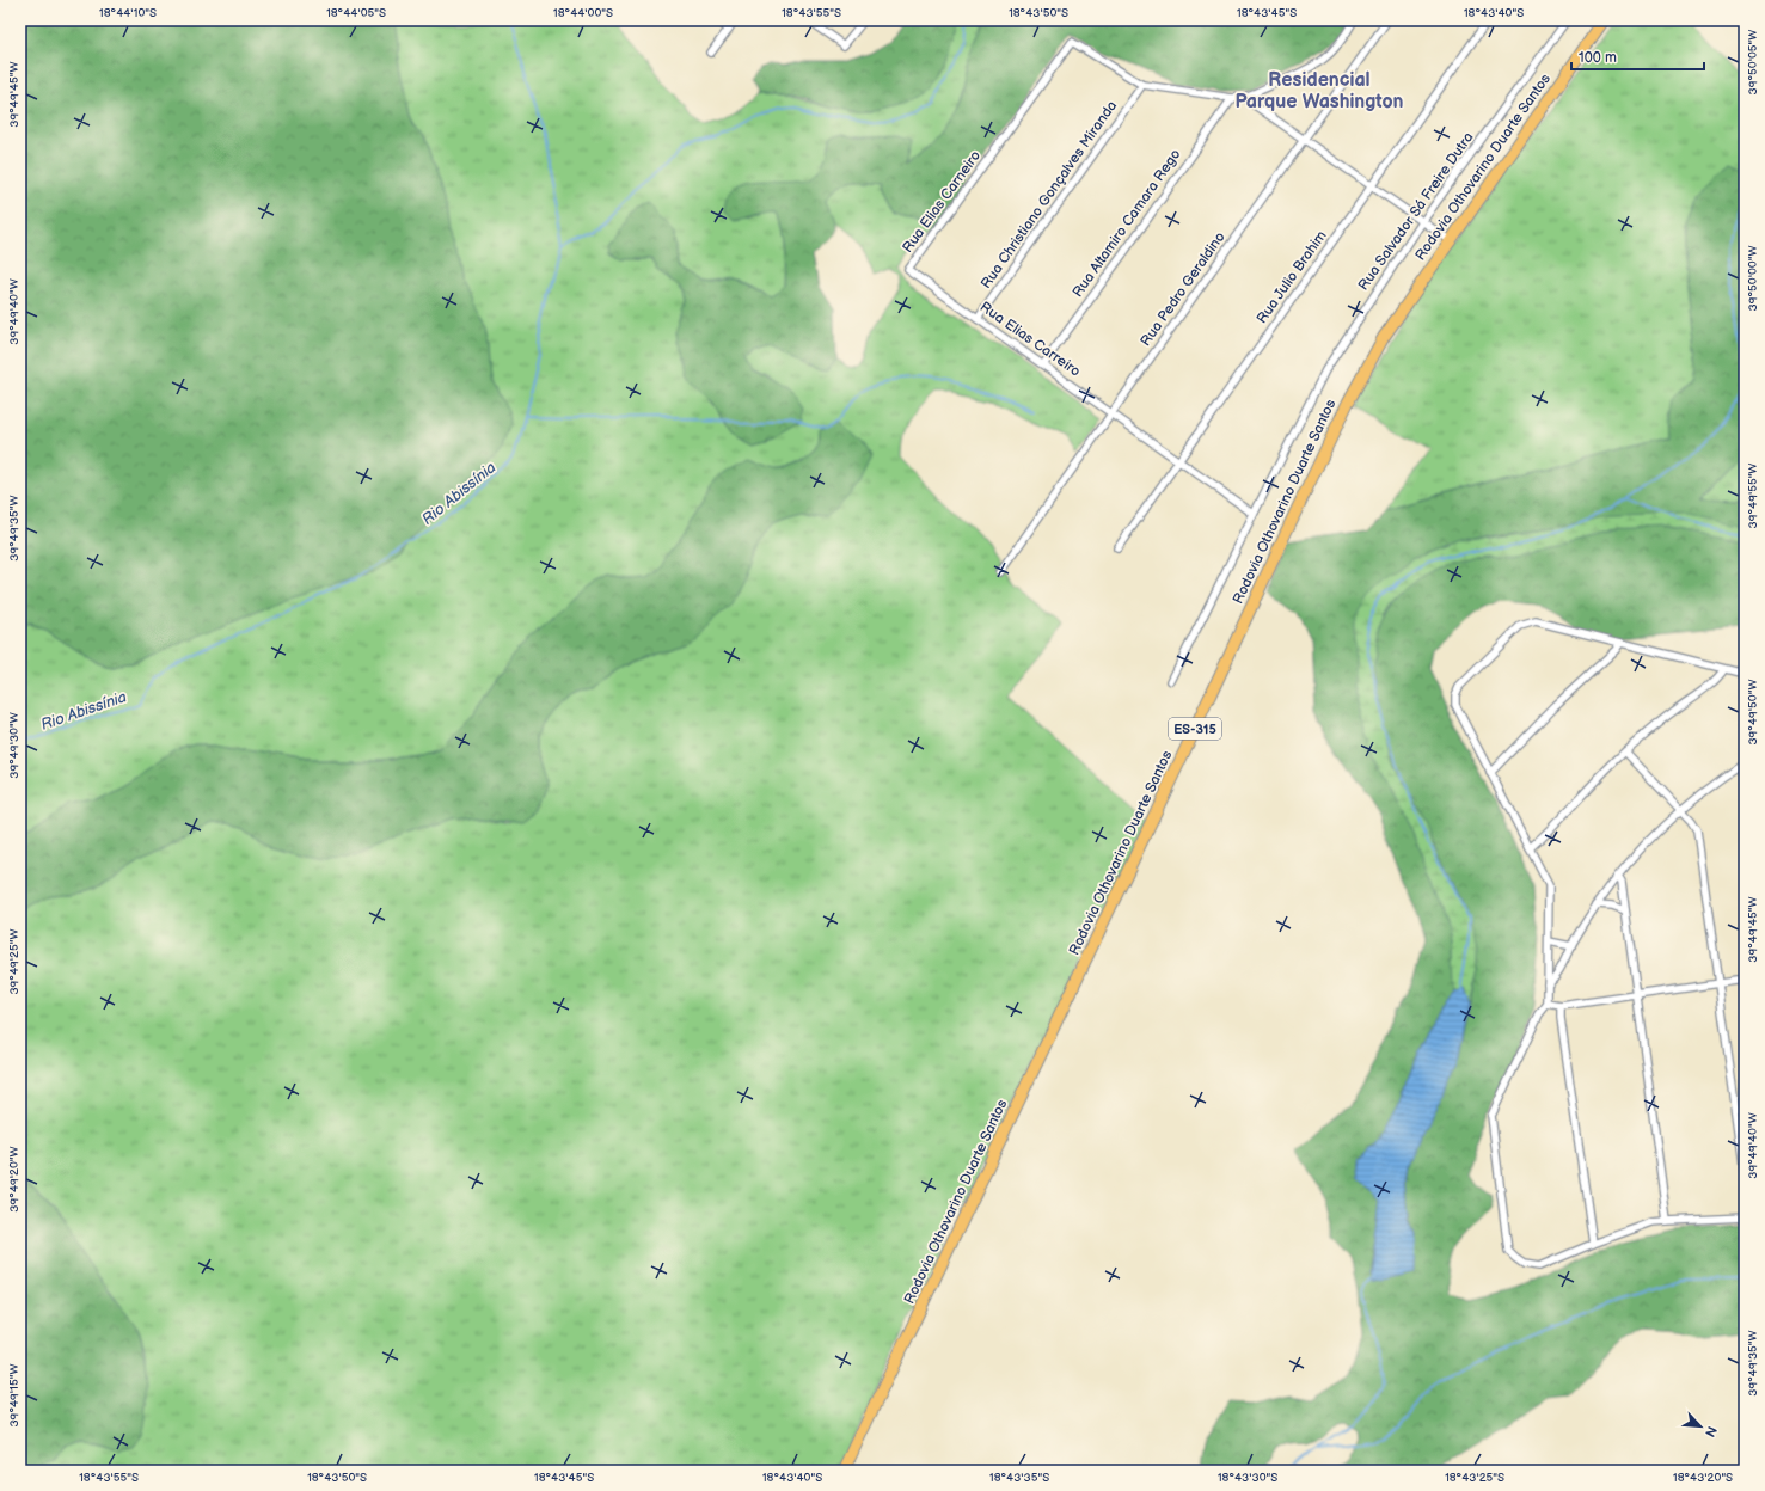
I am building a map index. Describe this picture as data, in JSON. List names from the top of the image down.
{
  "streets": {
    "main road": ["Rodovia Othovarino Duarte Santos", "ES-315"],
    "street": [
      "Rua Christiano Gonçalves Miranda",
      "Rua Elias Carneiro",
      "Rua Salvador Sá Freire Dutra",
      "Rua Altamiro Camara Rego",
      "Rua Julio Brahim",
      "Rua Pedro Geraldino",
      "Rua Elias Carreiro"
    ]
  },
  "crossings": [
    ["Rua Christiano Gonçalves Miranda", "Rua Elias Carneiro"],
    ["Rua Christiano Gonçalves Miranda", "Rua Elias Carreiro"],
    ["Rua Elias Carneiro", "Rua Altamiro Camara Rego"],
    ["Rua Elias Carneiro", "Rua Elias Carreiro"],
    ["Rua Salvador Sá Freire Dutra", "Rua Elias Carreiro"],
    ["Rua Altamiro Camara Rego", "Rua Elias Carreiro"],
    ["Rua Julio Brahim", "Rua Elias Carreiro"],
    ["Rua Pedro Geraldino", "Rua Elias Carreiro"]
  ],
  "districts": ["Residencial Parque Washington"],
  "water": ["Rio Abissínia"],
  "scale_bar": "100 m",
  "north": "bottom right",
  "coordinates": [
    "18°44'10\"S",
    "18°44'05\"S",
    "18°44'00\"S",
    "18°43'55\"S",
    "18°43'50\"S",
    "18°43'45\"S",
    "18°43'40\"S",
    "39°50'05\"W",
    "39°49'45\"W",
    "39°50'00\"W",
    "39°49'40\"W",
    "39°49'55\"W",
    "39°49'35\"W",
    "39°49'50\"W",
    "39°49'30\"W",
    "39°49'25\"W",
    "39°49'20\"W",
    "39°49'15\"W",
    "18°43'35\"S",
    "18°43'30\"S",
    "18°43'25\"S",
    "18°43'20\"S"
  ]
}
